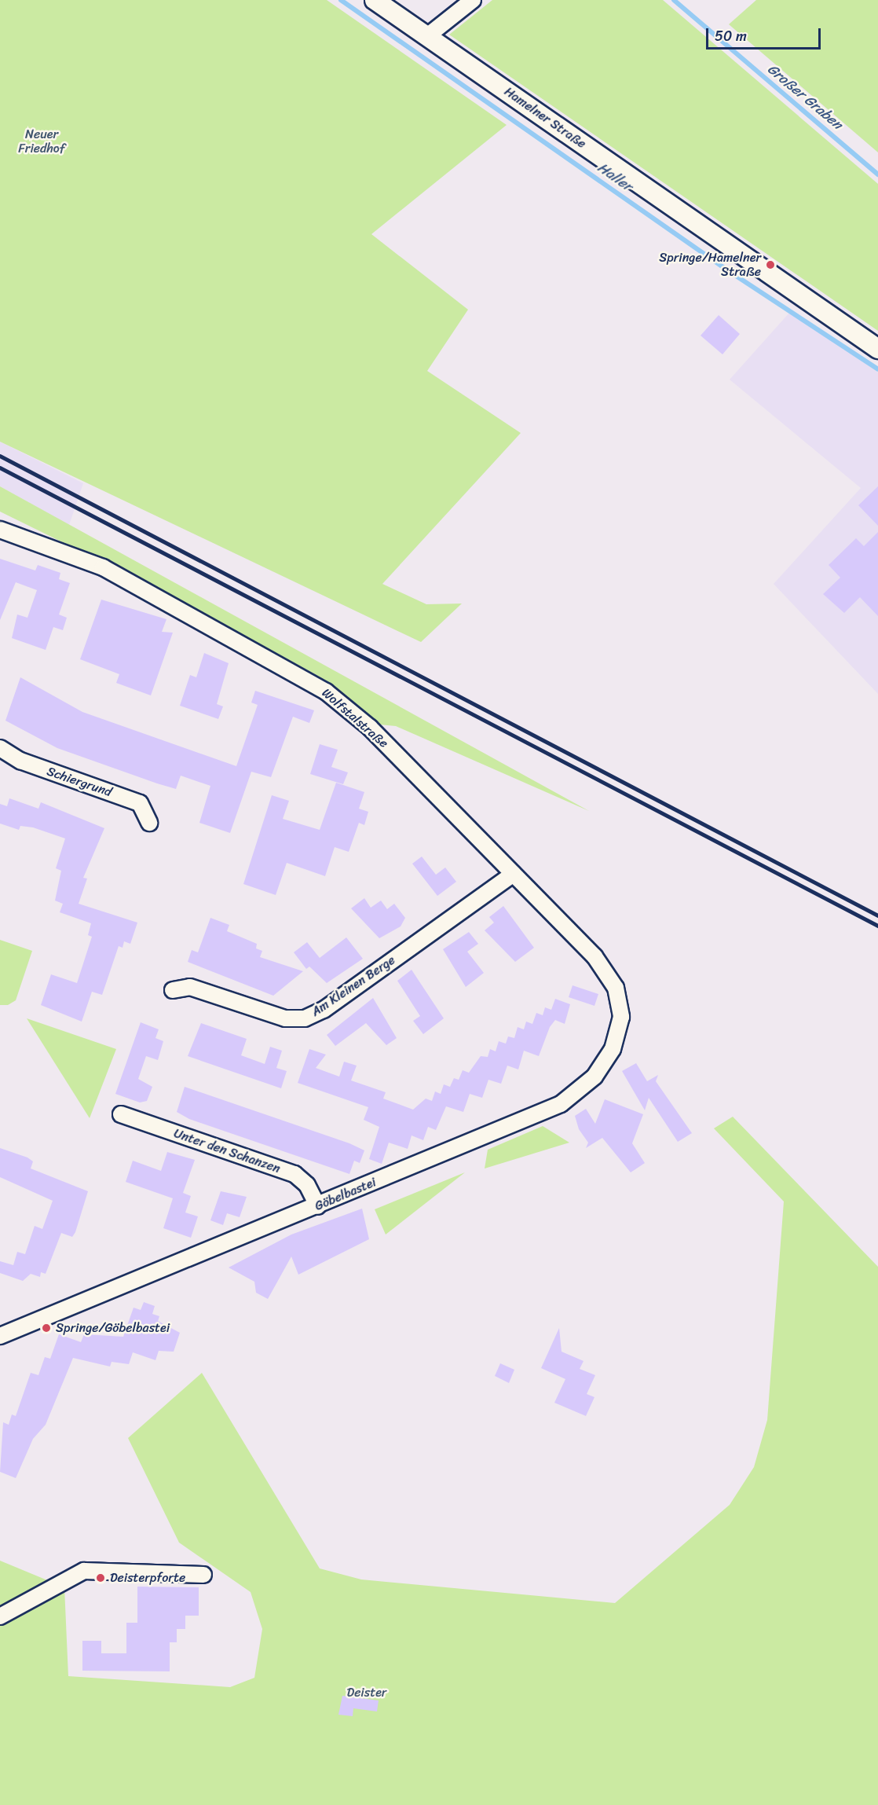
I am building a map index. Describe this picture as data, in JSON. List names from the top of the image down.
{
  "streets": {
    "street": [
      "Hamelner Straße",
      "Wolfstalstraße",
      "Schiergrund",
      "Am Kleinen Berge",
      "Unter den Schanzen",
      "Göbelbastei"
    ]
  },
  "crossings": [
    ["Wolfstalstraße", "Am Kleinen Berge"],
    ["Wolfstalstraße", "Göbelbastei"],
    ["Unter den Schanzen", "Göbelbastei"]
  ],
  "water": ["Großer Graben", "Haller"],
  "parks": ["Neuer Friedhof", "Deister"],
  "places": ["Springe/Hamelner Straße", "Springe/Göbelbastei", "Deisterpforte"],
  "scale_bar": "50 m"
}
